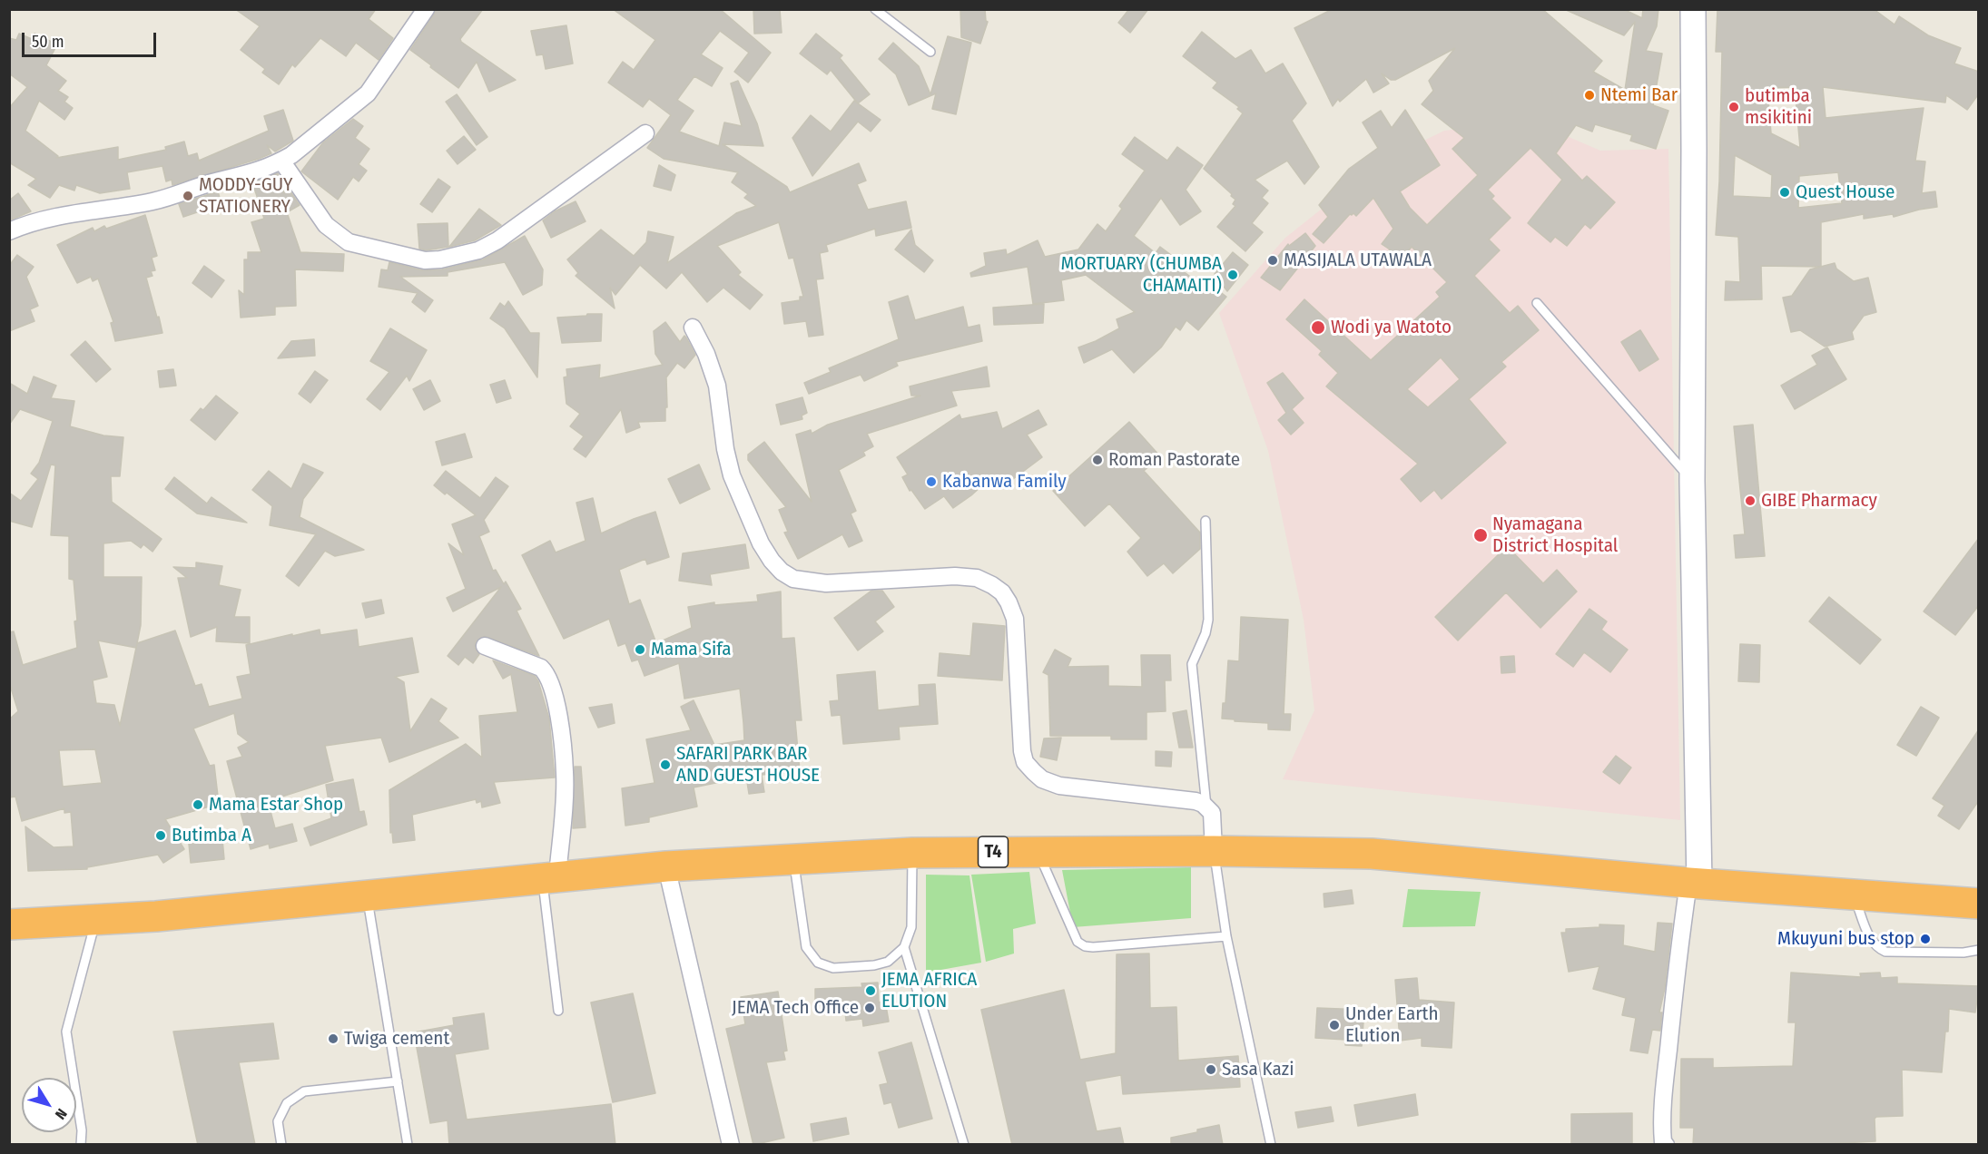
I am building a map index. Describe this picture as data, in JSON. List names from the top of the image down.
{
  "streets": {
    "highway": ["T4"]
  },
  "places": [
    "Ntemi Bar",
    "butimba msikitini",
    "Quest House",
    "MODDY-GUY STATIONERY",
    "MASIJALA UTAWALA",
    "MORTUARY (CHUMBA CHAMAITI)",
    "Wodi ya Watoto",
    "Roman Pastorate",
    "Kabanwa Family",
    "GIBE Pharmacy",
    "Nyamagana District Hospital",
    "Mama Sifa",
    "SAFARI PARK BAR AND GUEST HOUSE",
    "Mama Estar Shop",
    "Butimba A",
    "Mkuyuni bus stop",
    "JEMA AFRICA ELUTION",
    "JEMA Tech Office",
    "Under Earth Elution",
    "Twiga cement",
    "Sasa Kazi"
  ],
  "scale_bar": "50 m",
  "north": "bottom right"
}
